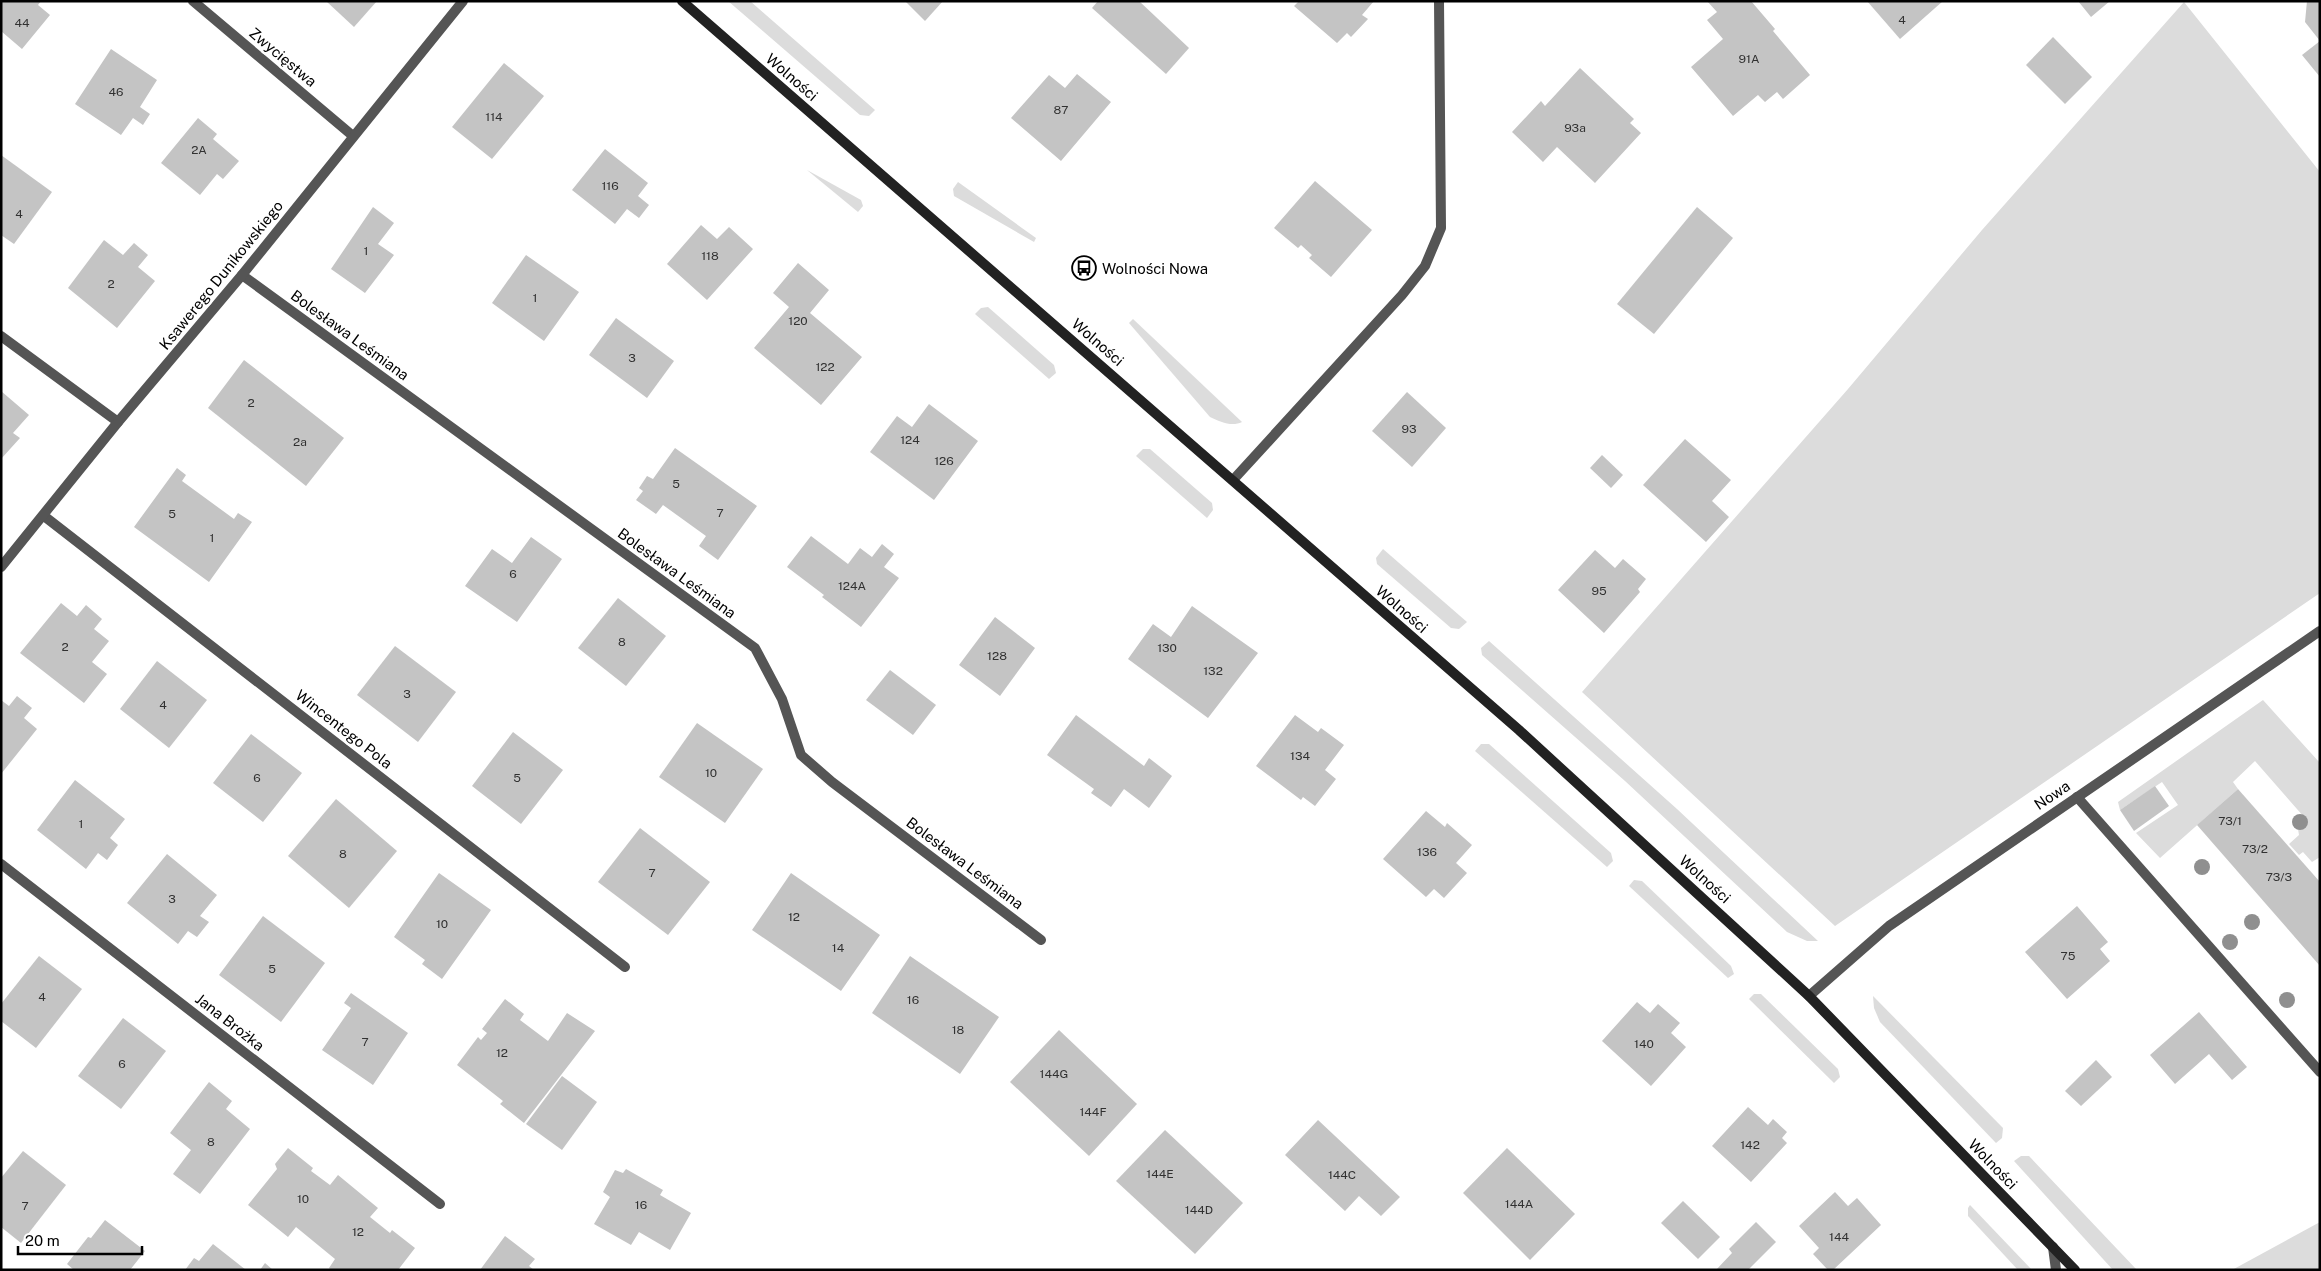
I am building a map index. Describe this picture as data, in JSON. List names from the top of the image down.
{
  "streets": {
    "main road": ["Wolności"],
    "street": [
      "Zwycięstwa",
      "Ksawerego Dunikowskiego",
      "Bolesława Leśmiana",
      "Wincentego Pola",
      "Nowa",
      "Jana Brożka"
    ]
  },
  "crossings": [
    ["Zwycięstwa", "Ksawerego Dunikowskiego"],
    ["Wolności", "Nowa"],
    ["Ksawerego Dunikowskiego", "Bolesława Leśmiana"],
    ["Ksawerego Dunikowskiego", "Wincentego Pola"]
  ],
  "places": {
    "bus stop": ["Wolności Nowa"]
  },
  "house_numbers": [
    "4",
    "44",
    "91A",
    "46",
    "87",
    "114",
    "93a",
    "2A",
    "116",
    "4",
    "1",
    "118",
    "2",
    "1",
    "120",
    "3",
    "122",
    "2",
    "93",
    "124",
    "2a",
    "126",
    "5",
    "7",
    "5",
    "1",
    "6",
    "124A",
    "95",
    "8",
    "2",
    "130",
    "128",
    "132",
    "3",
    "4",
    "134",
    "10",
    "6",
    "5",
    "73/1",
    "1",
    "73/2",
    "136",
    "8",
    "7",
    "73/3",
    "3",
    "12",
    "10",
    "14",
    "75",
    "5",
    "4",
    "16",
    "18",
    "7",
    "140",
    "12",
    "6",
    "144G",
    "144F",
    "8",
    "142",
    "144E",
    "144C",
    "10",
    "144A",
    "16",
    "7",
    "144D",
    "12",
    "144"
  ],
  "scale_bar": "20 m"
}
